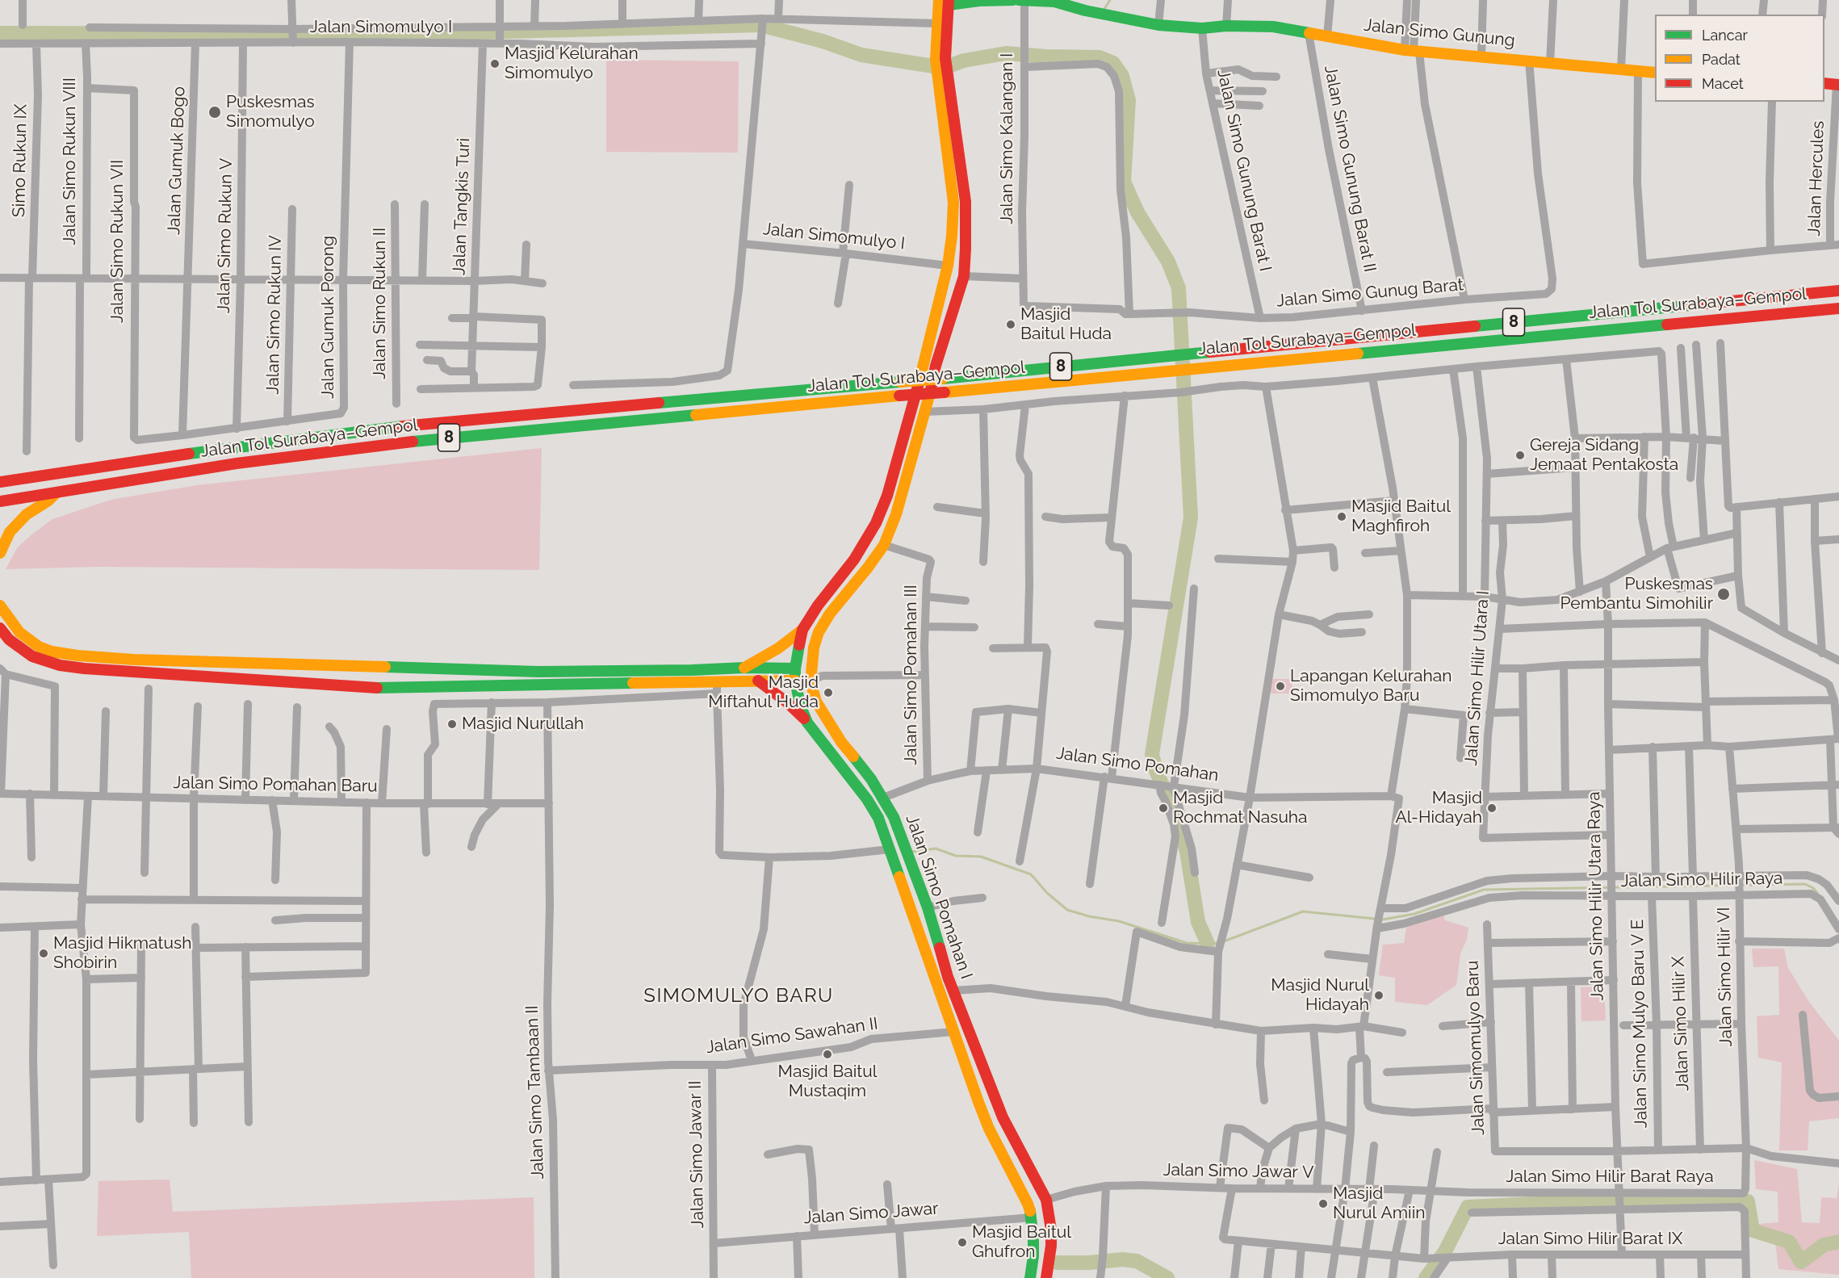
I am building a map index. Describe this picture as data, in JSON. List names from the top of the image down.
{
  "streets": {
    "main road": [
      "Jalan Simo Gunung",
      "Jalan Tol Surabaya–Gempol",
      "8",
      "Jalan Simo Pomahan I"
    ],
    "street": [
      "Jalan Simomulyo I",
      "Jalan Simo Kalangan I",
      "Simo Rukun IX",
      "Jalan Gumuk Bogo",
      "Jalan Simo Rukun VIII",
      "Jalan Simo Gunung Barat II",
      "Jalan Simo Gunung Barat I",
      "Jalan Hercules",
      "Jalan Tangkis Turi",
      "Jalan Simo Rukun V",
      "Jalan Simo Rukun VII",
      "Jalan Simo Gunug Barat",
      "Jalan Simo Rukun II",
      "Jalan Simo Rukun IV",
      "Jalan Gumuk Porong",
      "Jalan Simo Pomahan III",
      "Jalan Simo Hilir Utara I",
      "Jalan Simo Pomahan",
      "Jalan Simo Pomahan Baru",
      "Jalan Simo Hilir Raya",
      "Jalan Simo Hilir Utara Raya",
      "Jalan Simo Hilir VI",
      "Jalan Simo Mulyo Baru V E",
      "Jalan Simo Hilir X",
      "Jalan Simo Sawahan II",
      "Jalan Simomulyo Baru",
      "Jalan Simo Tambaan II",
      "Jalan Simo Jawar II",
      "Jalan Simo Jawar V",
      "Jalan Simo Hilir Barat Raya",
      "Jalan Simo Jawar",
      "Jalan Simo Hilir Barat IX"
    ]
  },
  "crossings": [
    ["Jalan Simomulyo I", "Simo Rukun IX"],
    ["Jalan Simomulyo I", "Jalan Gumuk Bogo"],
    ["Jalan Simomulyo I", "Jalan Simo Rukun VIII"],
    ["Jalan Simomulyo I", "Jalan Tangkis Turi"],
    ["Jalan Simomulyo I", "Jalan Simo Rukun V"],
    ["Jalan Simomulyo I", "Jalan Gumuk Porong"],
    ["Jalan Simo Gunung", "Jalan Simo Kalangan I"],
    ["Jalan Simo Gunung", "Jalan Simo Gunung Barat II"],
    ["Jalan Simo Gunung", "Jalan Simo Gunung Barat I"],
    ["Jalan Simo Gunung", "Jalan Simo Gunug Barat"],
    ["Jalan Simo Kalangan I", "Jalan Simo Gunug Barat"],
    ["Jalan Gumuk Bogo", "Jalan Gumuk Porong"],
    ["Jalan Simo Rukun VIII", "Jalan Simo Rukun VII"],
    ["Jalan Simo Gunung Barat II", "Jalan Simo Gunug Barat"],
    ["Jalan Simo Gunung Barat I", "Jalan Simo Gunug Barat"],
    ["Jalan Simo Rukun V", "Jalan Gumuk Porong"],
    ["Jalan Simo Rukun VII", "Jalan Gumuk Porong"],
    ["Jalan Simo Rukun IV", "Jalan Gumuk Porong"],
    ["Jalan Simo Pomahan III", "Jalan Simo Pomahan"],
    ["Jalan Simo Hilir Utara I", "Jalan Simo Hilir Utara Raya"],
    ["Jalan Simo Pomahan", "Jalan Simo Pomahan I"],
    ["Jalan Simo Pomahan Baru", "Jalan Simo Tambaan II"],
    ["Jalan Simo Hilir Raya", "Jalan Simo Hilir Utara Raya"],
    ["Jalan Simo Hilir Raya", "Jalan Simo Hilir VI"],
    ["Jalan Simo Hilir Raya", "Jalan Simo Mulyo Baru V E"],
    ["Jalan Simo Hilir Raya", "Jalan Simo Hilir X"],
    ["Jalan Simo Hilir Utara Raya", "Jalan Simomulyo Baru"],
    ["Jalan Simo Hilir Utara Raya", "Jalan Simo Hilir Barat Raya"],
    ["Jalan Simo Hilir Utara Raya", "Jalan Simo Hilir Barat IX"],
    ["Jalan Simo Pomahan I", "Jalan Simo Jawar V"],
    ["Jalan Simo Hilir VI", "Jalan Simo Hilir Barat Raya"],
    ["Jalan Simo Sawahan II", "Jalan Simo Tambaan II"],
    ["Jalan Simo Sawahan II", "Jalan Simo Jawar II"],
    ["Jalan Simo Jawar II", "Jalan Simo Jawar"],
    ["Jalan Simo Jawar V", "Jalan Simo Hilir Barat Raya"],
    ["Jalan Simo Hilir Barat Raya", "Jalan Simo Hilir Barat IX"]
  ],
  "districts": ["SIMOMULYO BARU"],
  "places": [
    "Masjid Kelurahan Simomulyo",
    "Puskesmas Simomulyo",
    "Masjid Baitul Huda",
    "Gereja Sidang Jemaat Pentakosta",
    "Masjid Baitul Maghfiroh",
    "Puskesmas Pembantu Simohilir",
    "Lapangan Kelurahan Simomulyo Baru",
    "Masjid Miftahul Huda",
    "Masjid Nurullah",
    "Masjid Rochmat Nasuha",
    "Masjid Al-Hidayah",
    "Masjid Hikmatush Shobirin",
    "Masjid Nurul Hidayah",
    "Masjid Baitul Mustaqim",
    "Masjid Nurul Amiin",
    "Masjid Baitul Ghufron"
  ],
  "legend": ["Lancar", "Padat", "Macet"]
}
